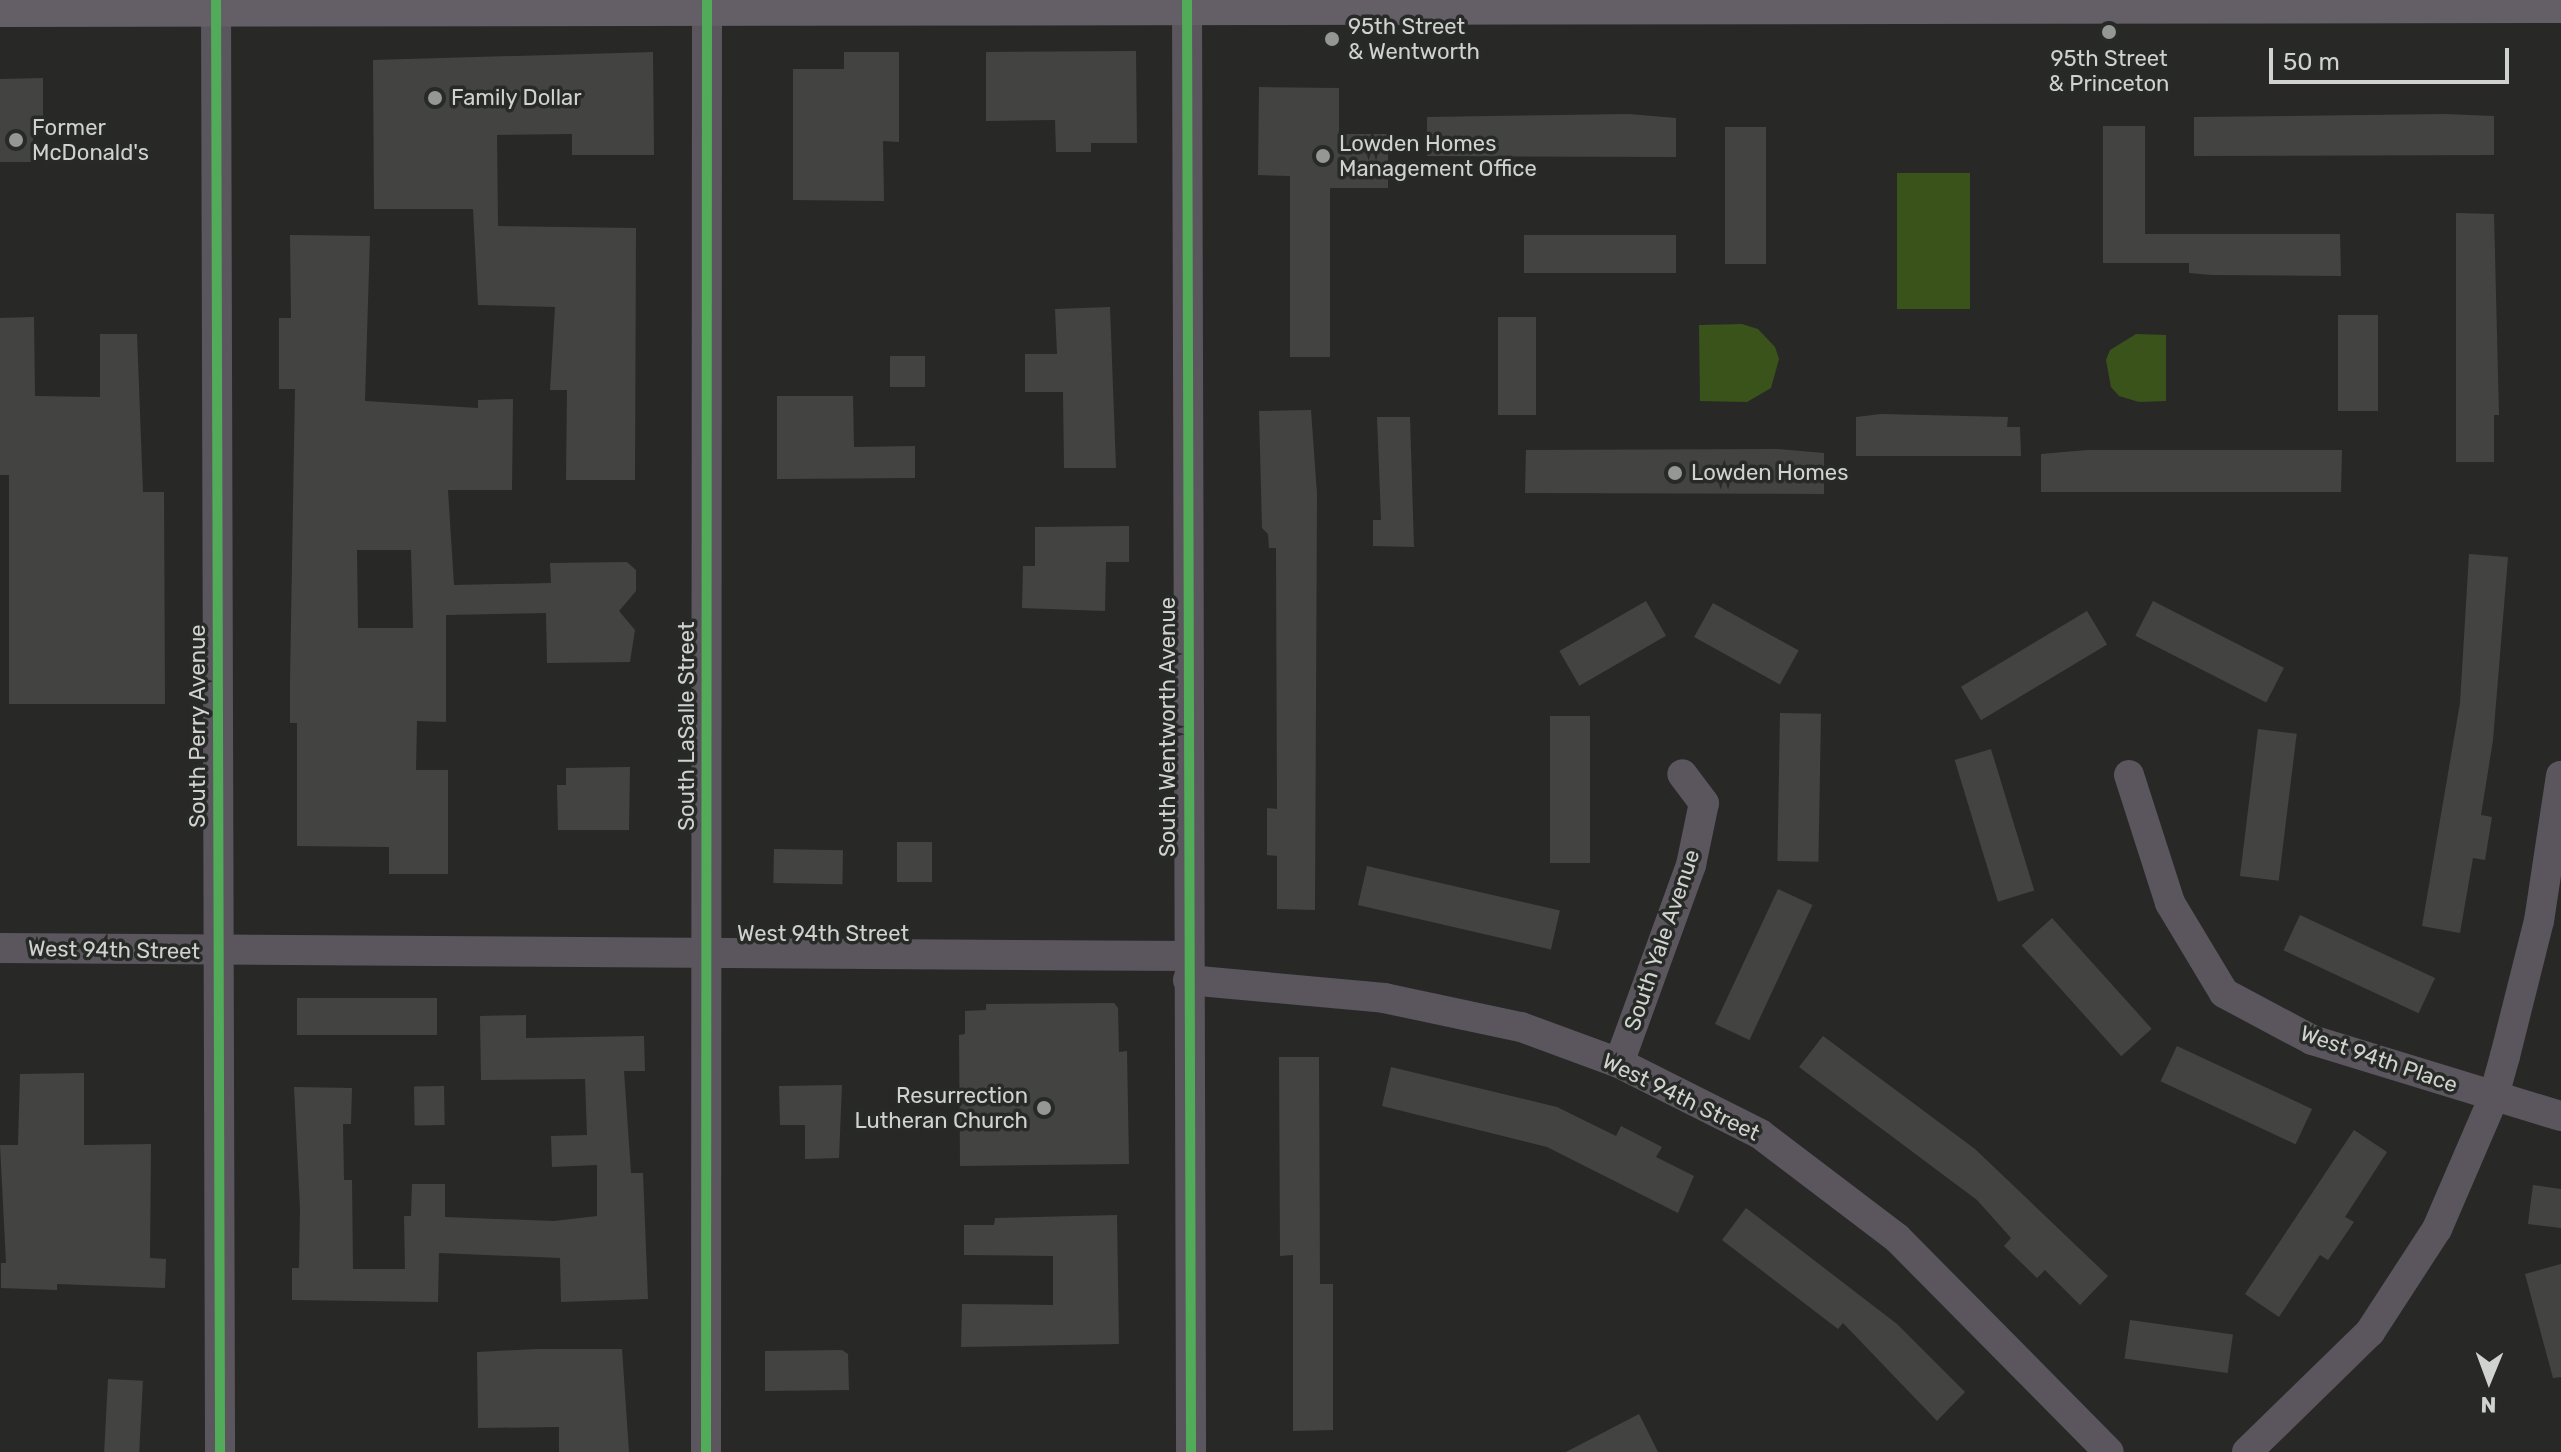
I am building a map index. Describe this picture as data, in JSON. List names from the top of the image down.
{
  "streets": {
    "street": [
      "South Perry Avenue",
      "South LaSalle Street",
      "South Wentworth Avenue",
      "West 94th Street",
      "South Yale Avenue",
      "West 94th Place"
    ]
  },
  "crossings": [
    ["South Perry Avenue", "West 94th Street"],
    ["South LaSalle Street", "West 94th Street"],
    ["South Wentworth Avenue", "West 94th Street"],
    ["West 94th Street", "South Yale Avenue"]
  ],
  "places": [
    "95th Street & Princeton",
    "95th Street & Wentworth",
    "Family Dollar",
    "Former McDonald's",
    "Lowden Homes Management Office",
    "Lowden Homes",
    "Resurrection Lutheran Church"
  ],
  "scale_bar": "50 m",
  "north": "bottom"
}
